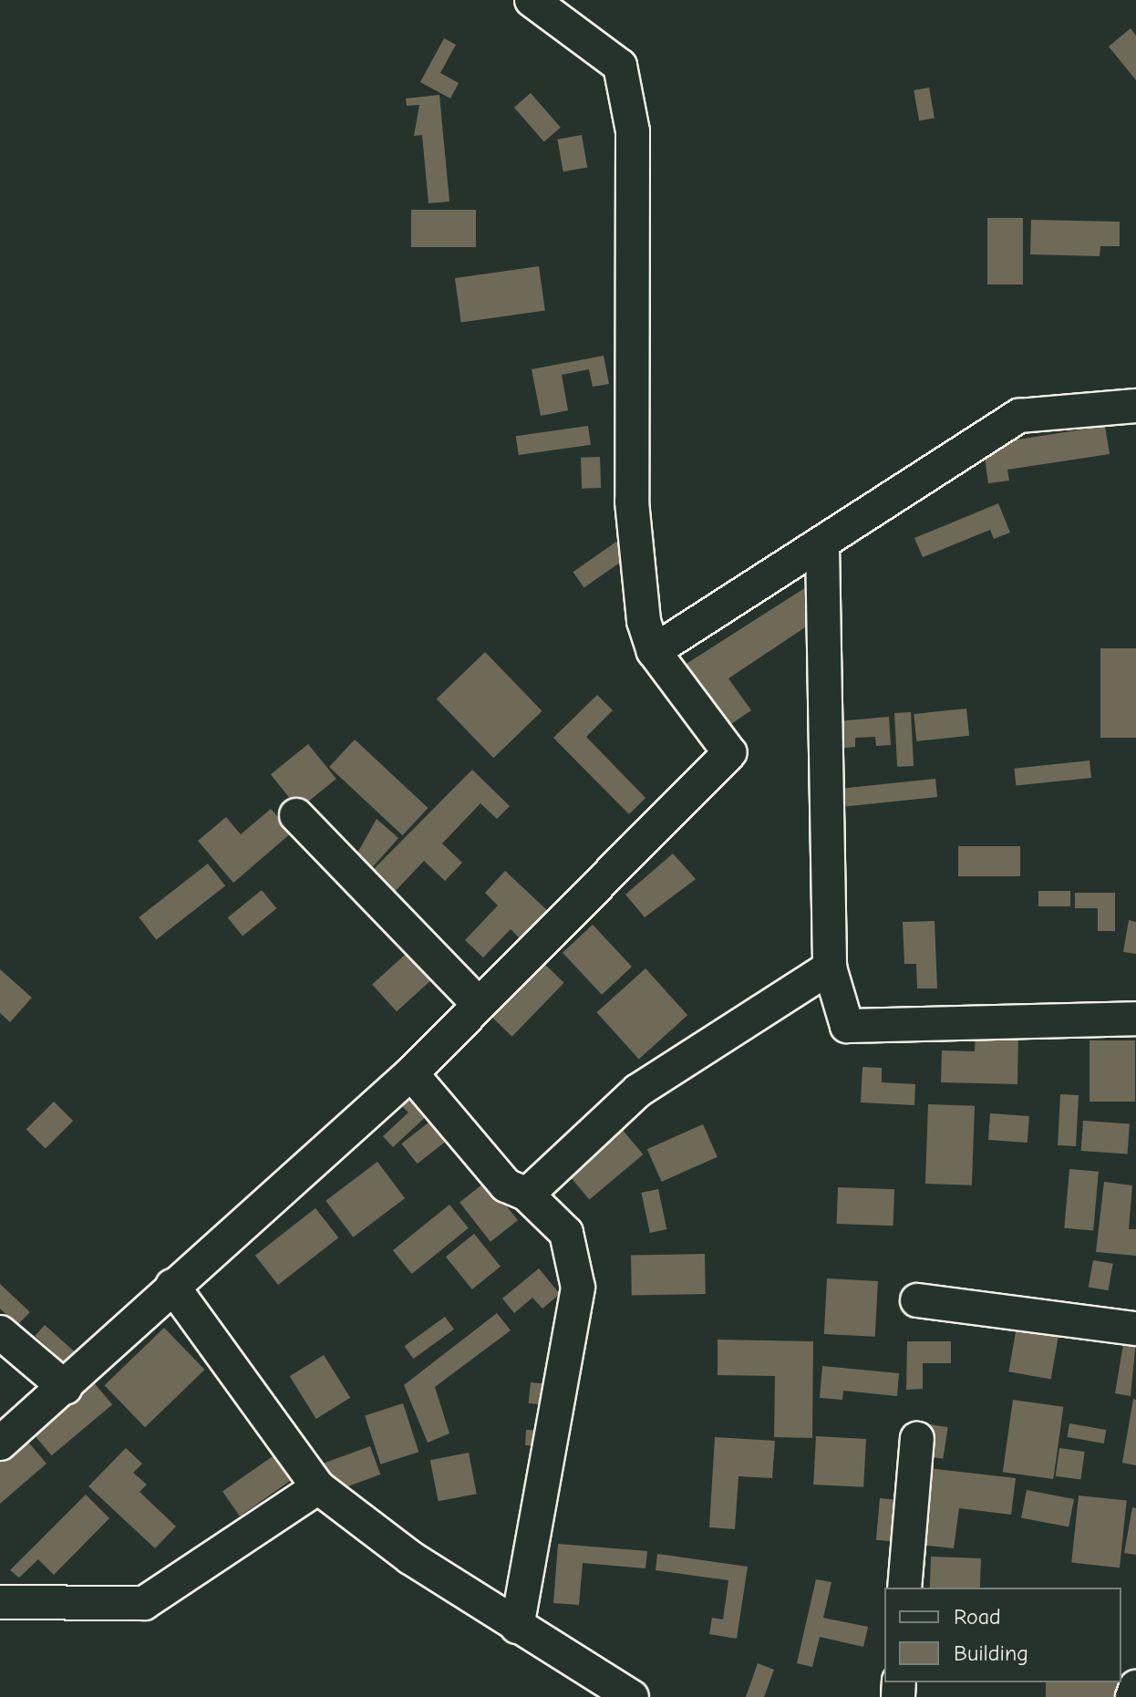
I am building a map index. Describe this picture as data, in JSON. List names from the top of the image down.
{
  "legend": ["Road", "Building"]
}
